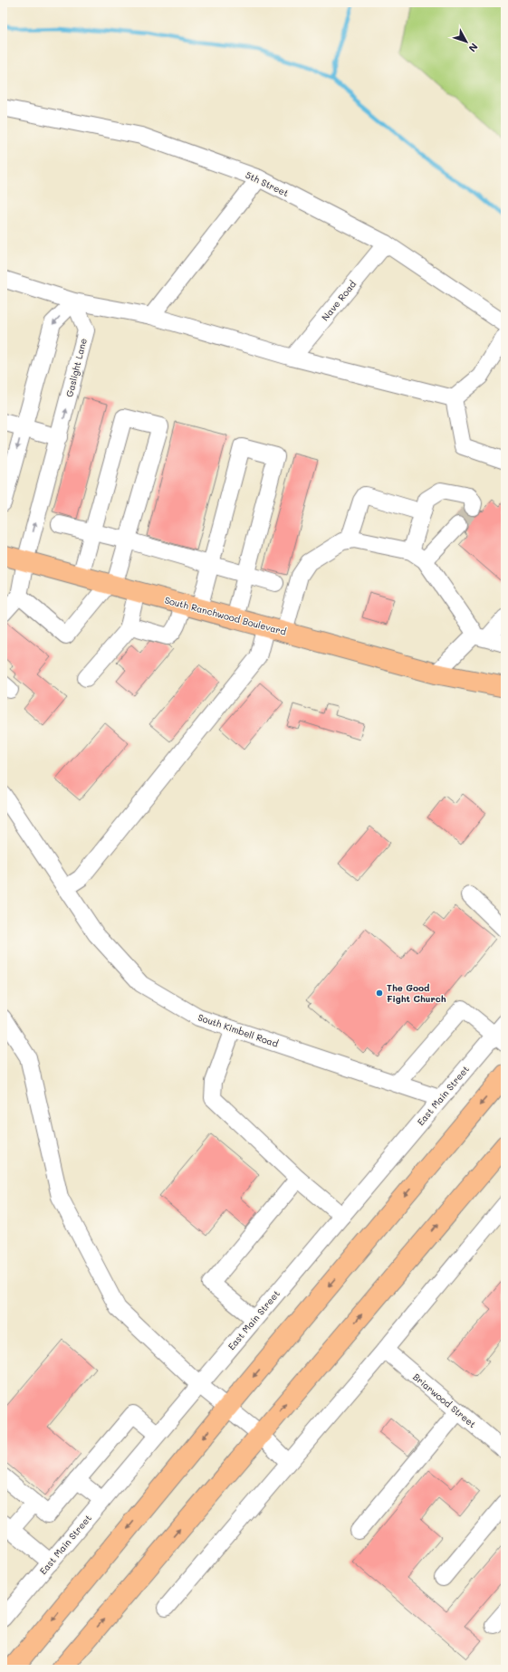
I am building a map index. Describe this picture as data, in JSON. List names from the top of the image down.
{
  "streets": {
    "main road": ["South Ranchwood Boulevard"],
    "street": [
      "5th Street",
      "Nave Road",
      "Gaslight Lane",
      "South Kimbell Road",
      "East Main Street",
      "Briarwood Street"
    ]
  },
  "crossings": [
    ["5th Street", "Nave Road"],
    ["Gaslight Lane", "South Ranchwood Boulevard"],
    ["South Kimbell Road", "East Main Street"]
  ],
  "places": ["The Good Fight Church"],
  "north": "bottom right"
}
